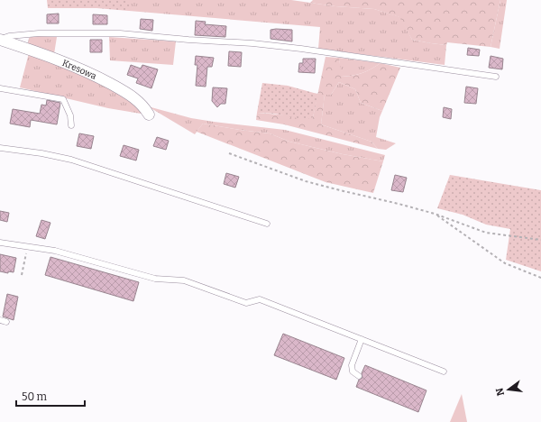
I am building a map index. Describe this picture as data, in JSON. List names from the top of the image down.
{
  "streets": {
    "street": ["Kresowa"]
  },
  "scale_bar": "50 m",
  "north": "left"
}
